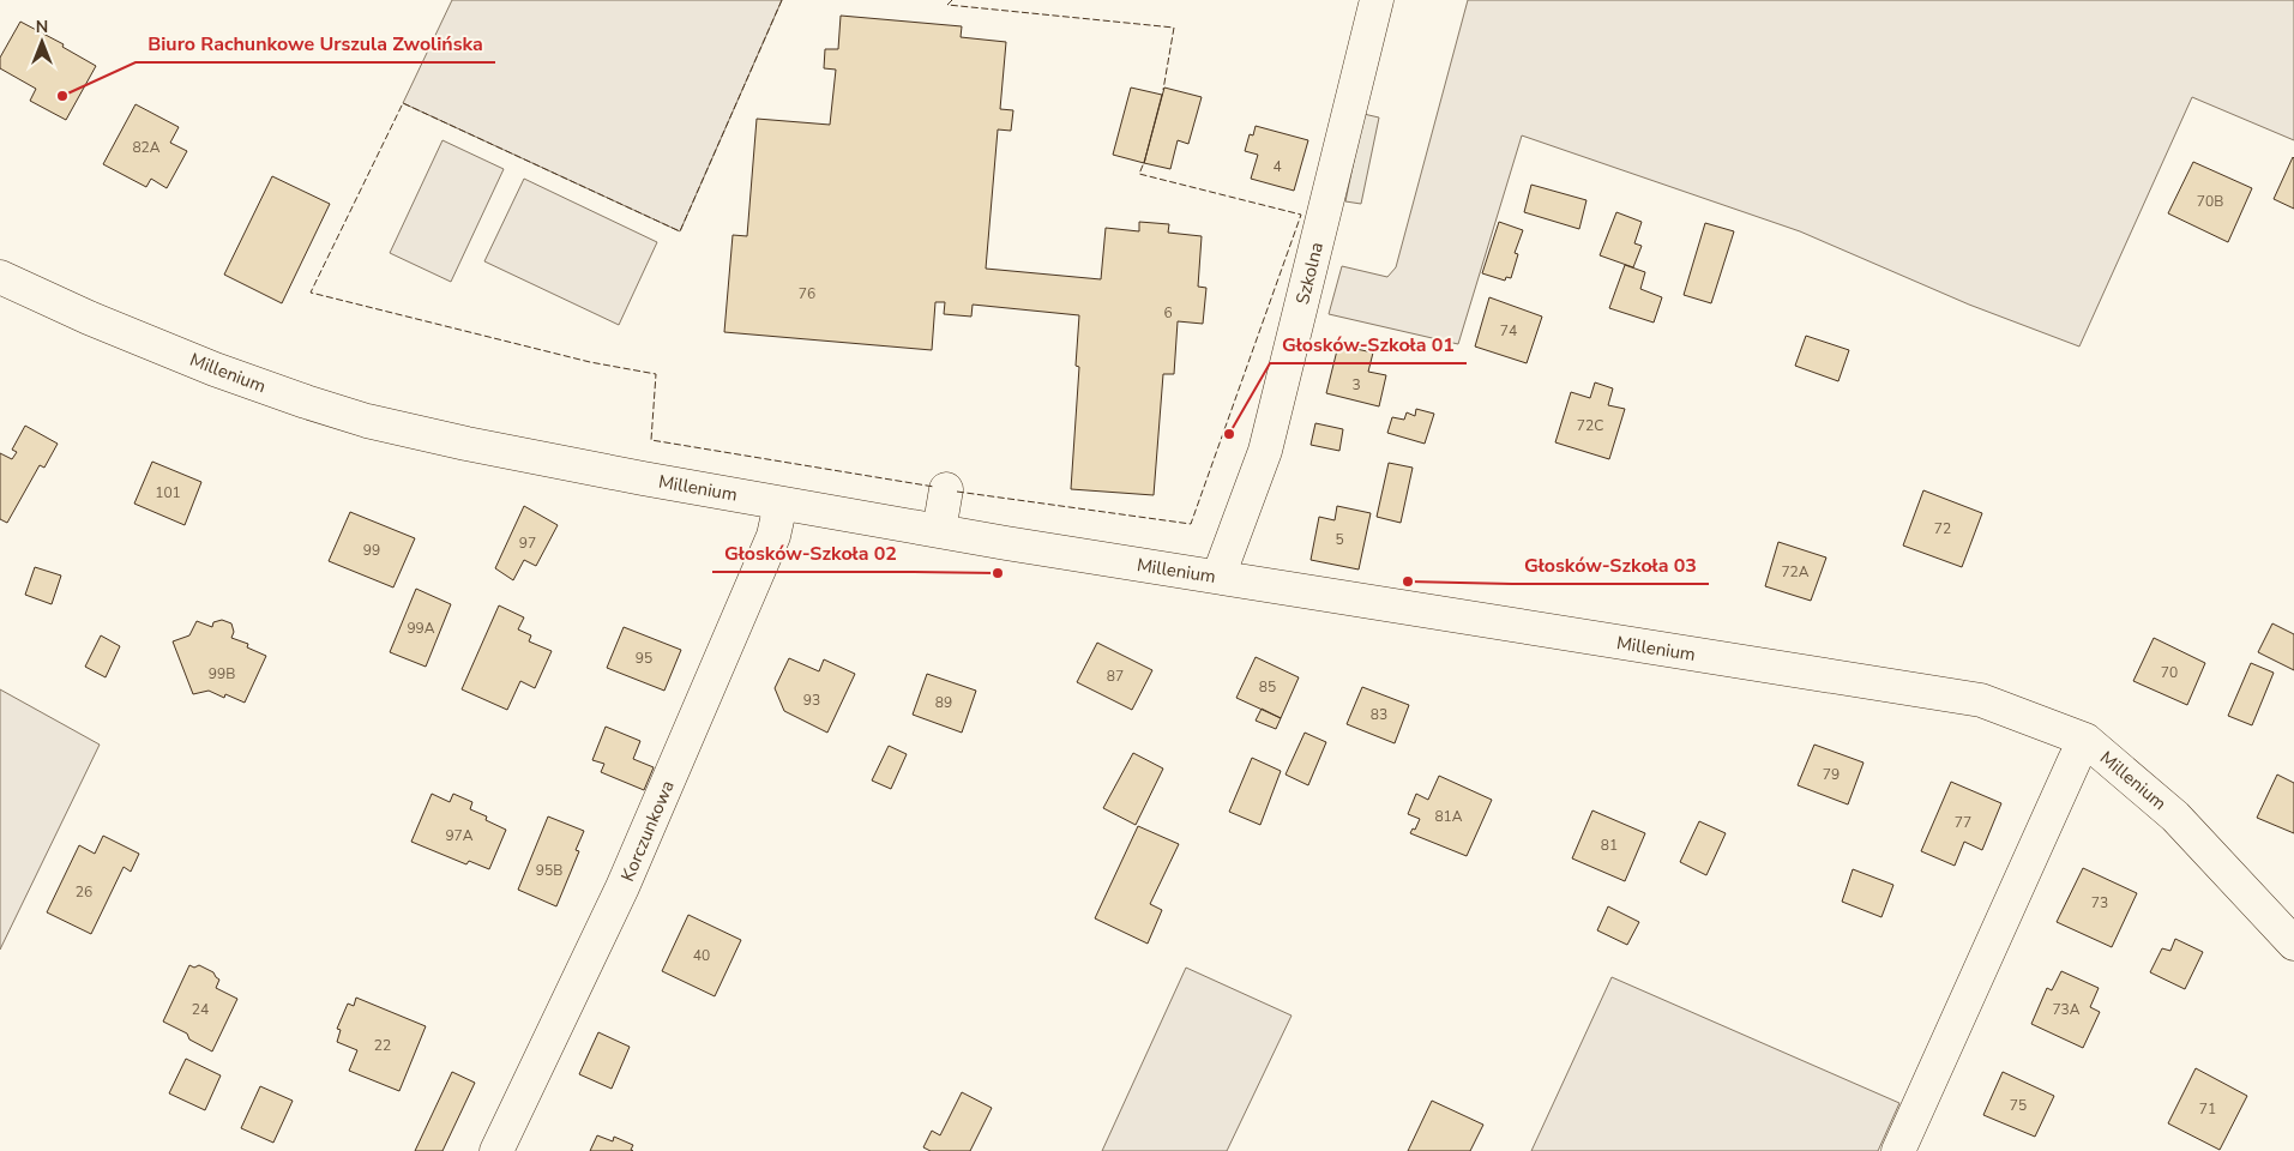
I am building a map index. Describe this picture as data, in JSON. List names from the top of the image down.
{
  "streets": {
    "street": ["Szkolna", "Millenium", "Korczunkowa"]
  },
  "crossings": [
    ["Szkolna", "Millenium"],
    ["Millenium", "Korczunkowa"]
  ],
  "places": [
    "Biuro Rachunkowe Urszula Zwolińska",
    "Głosków-Szkoła 01",
    "Głosków-Szkoła 02",
    "Głosków-Szkoła 03"
  ],
  "house_numbers": [
    "82A",
    "4",
    "70B",
    "76",
    "6",
    "74",
    "3",
    "72C",
    "101",
    "72",
    "5",
    "97",
    "99",
    "72A",
    "99A",
    "95",
    "70",
    "99B",
    "87",
    "85",
    "93",
    "89",
    "83",
    "79",
    "81A",
    "77",
    "97A",
    "81",
    "95B",
    "26",
    "73",
    "40",
    "24",
    "73A",
    "22",
    "75",
    "71"
  ],
  "north": "top"
}
